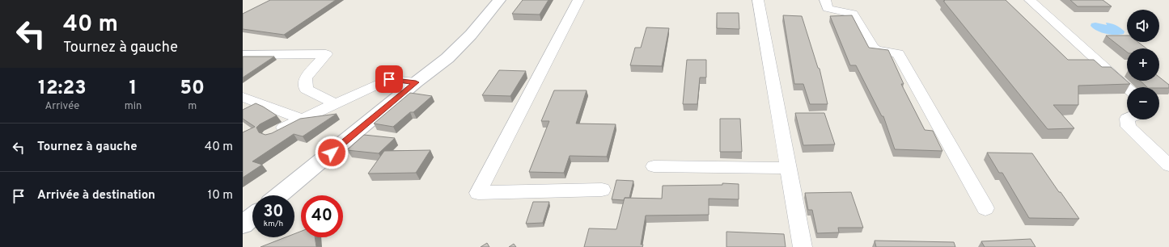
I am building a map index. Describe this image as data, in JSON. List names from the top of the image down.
{
  "page": {
    "turn": ["40 m", "Tournez à gauche"],
    "map_buttons": ["+", "−"],
    "eta": [
      "12:23",
      "Arrivée",
      "1",
      "min",
      "50",
      "m"
    ],
    "list": [
      {
        "name": "Tournez à gauche",
        "value": "40 m"
      },
      {
        "name": "Arrivée à destination",
        "value": "10 m"
      }
    ],
    "speed": "30 km/h",
    "limit": "40"
  }
}
